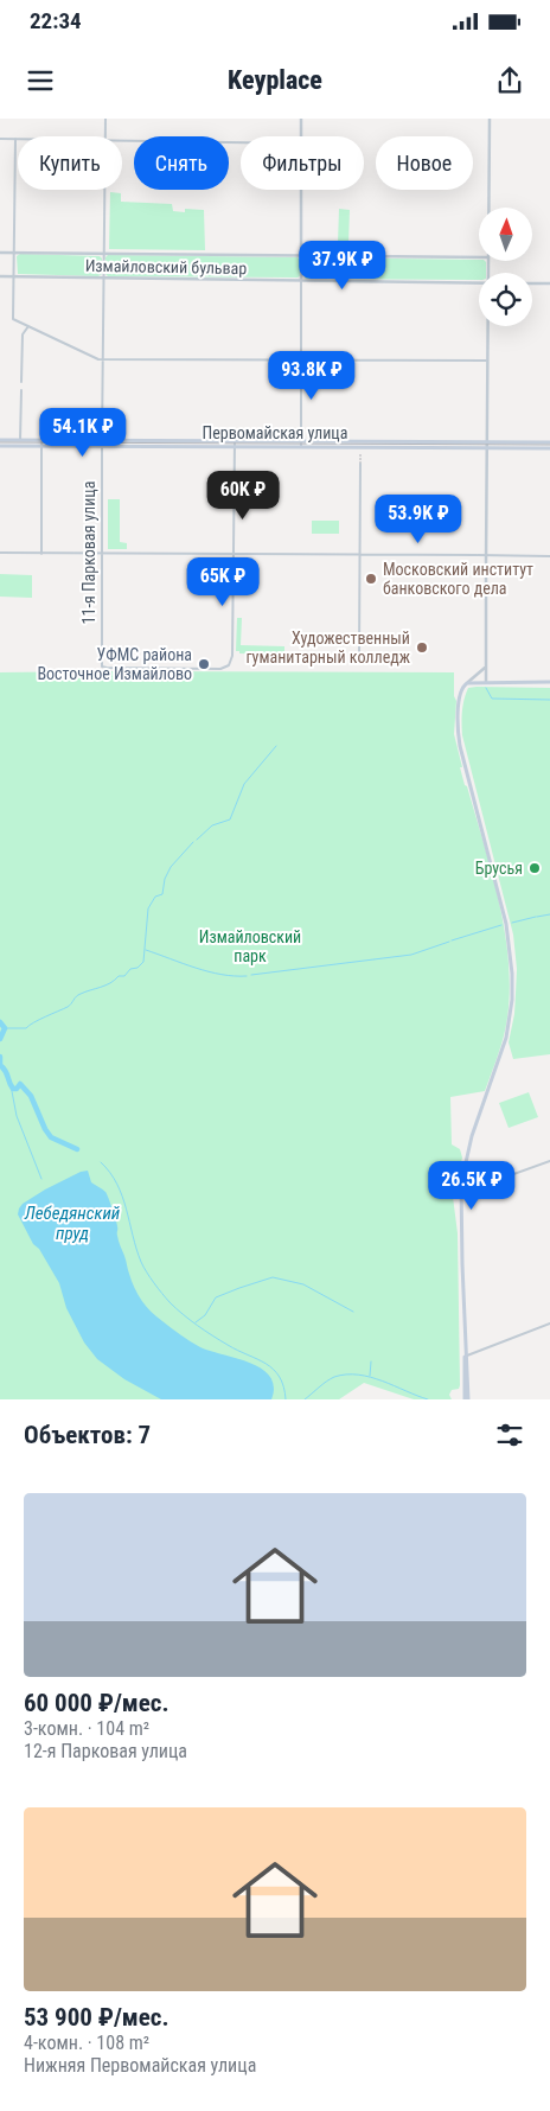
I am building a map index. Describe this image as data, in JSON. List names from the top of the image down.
{
  "streets": {
    "main road": ["Первомайская улица"],
    "street": ["Измайловский бульвар", "11-я Парковая улица"]
  },
  "crossings": [
    ["Измайловский бульвар", "11-я Парковая улица"],
    ["Первомайская улица", "11-я Парковая улица"]
  ],
  "water": ["Лебедянский пруд"],
  "parks": ["Измайловский парк"],
  "places": [
    "Московский институт банковского дела",
    "Художественный гуманитарный колледж",
    "УФМС района Восточное Измайлово",
    "Брусья"
  ],
  "north": "top",
  "page": {
    "status": "22:34",
    "header": "Keyplace",
    "chip": [
      "Купить",
      "Снять",
      "Фильтры",
      "Новое"
    ],
    "price": [
      "37.9K ₽",
      "93.8K ₽",
      "54.1K ₽",
      "60K ₽",
      "53.9K ₽",
      "65K ₽",
      "26.5K ₽"
    ],
    "heading": "Объектов: 7",
    "list": [
      {
        "name": "60 000 ₽/мес.",
        "note": "3-комн. · 104 m² · 12-я Парковая улица"
      },
      {
        "name": "53 900 ₽/мес.",
        "note": "4-комн. · 108 m² · Нижняя Первомайская улица"
      }
    ]
  }
}
